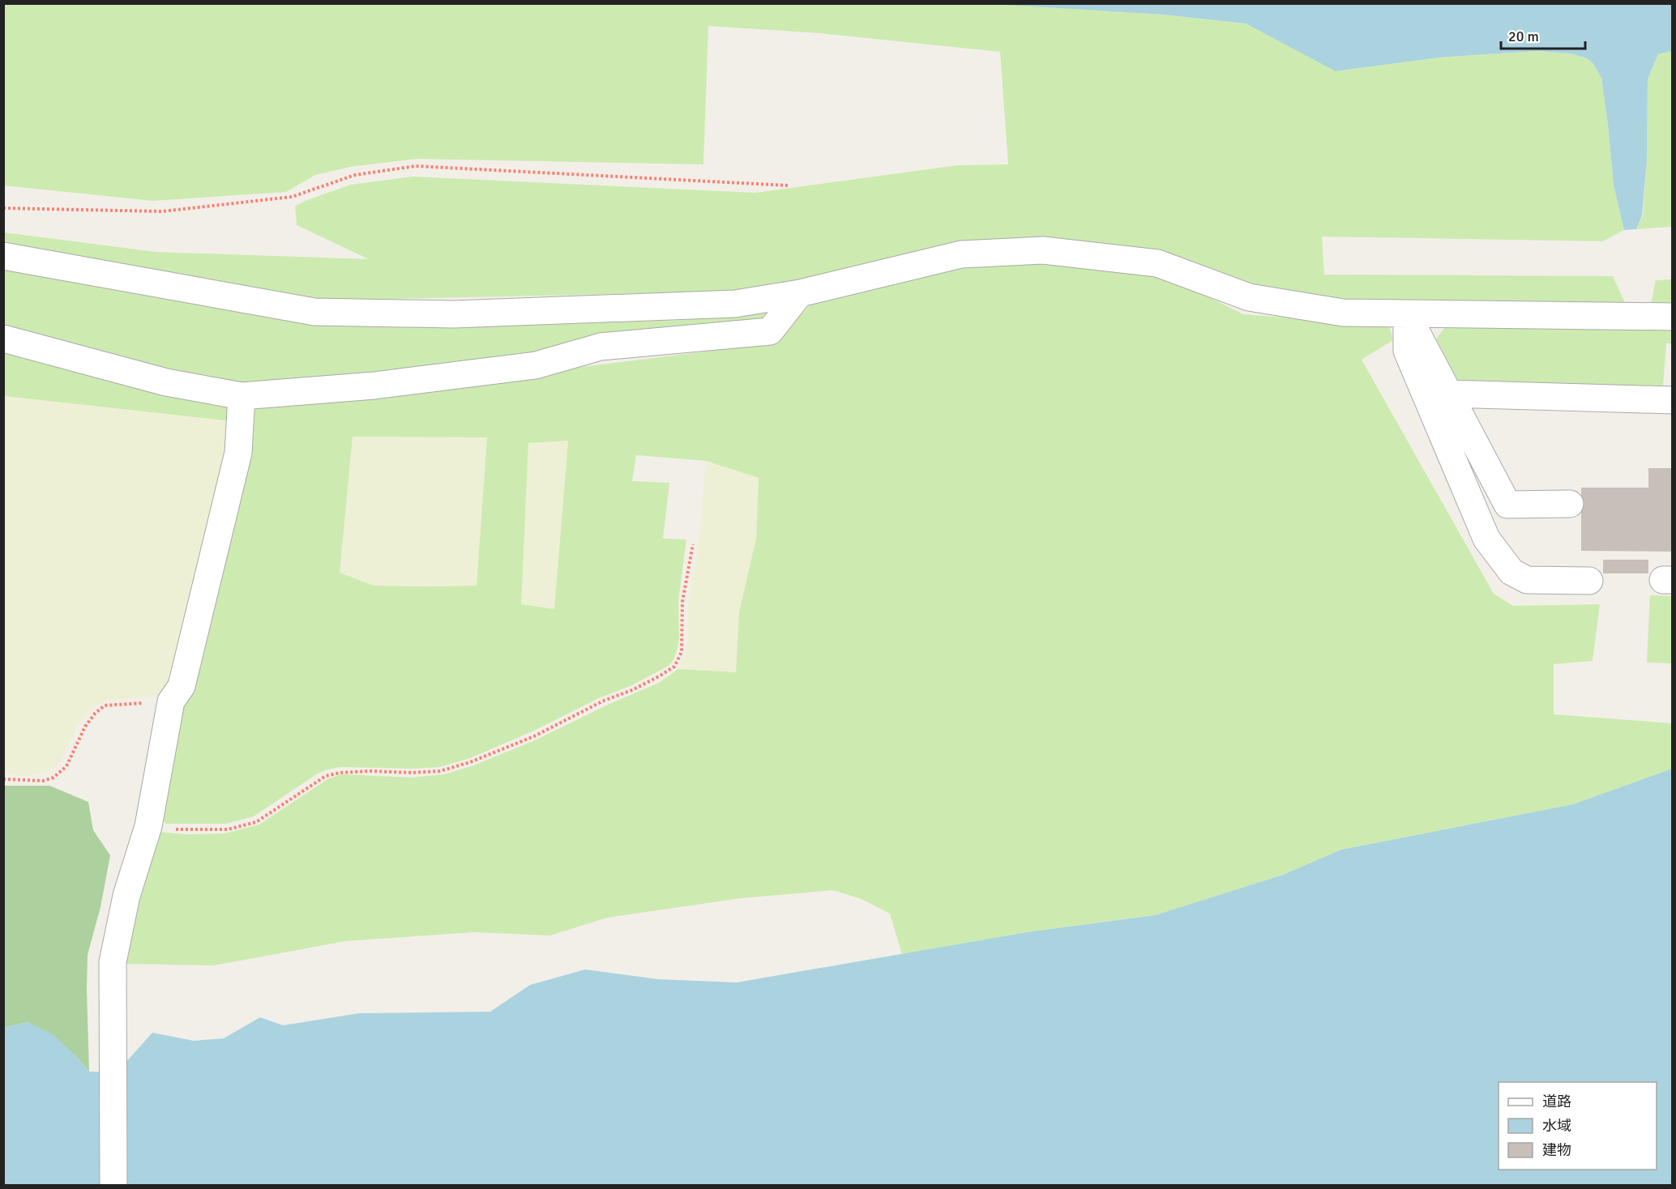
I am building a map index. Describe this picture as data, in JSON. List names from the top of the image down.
{
  "legend": ["道路", "水域", "建物"],
  "scale_bar": "20 m"
}
